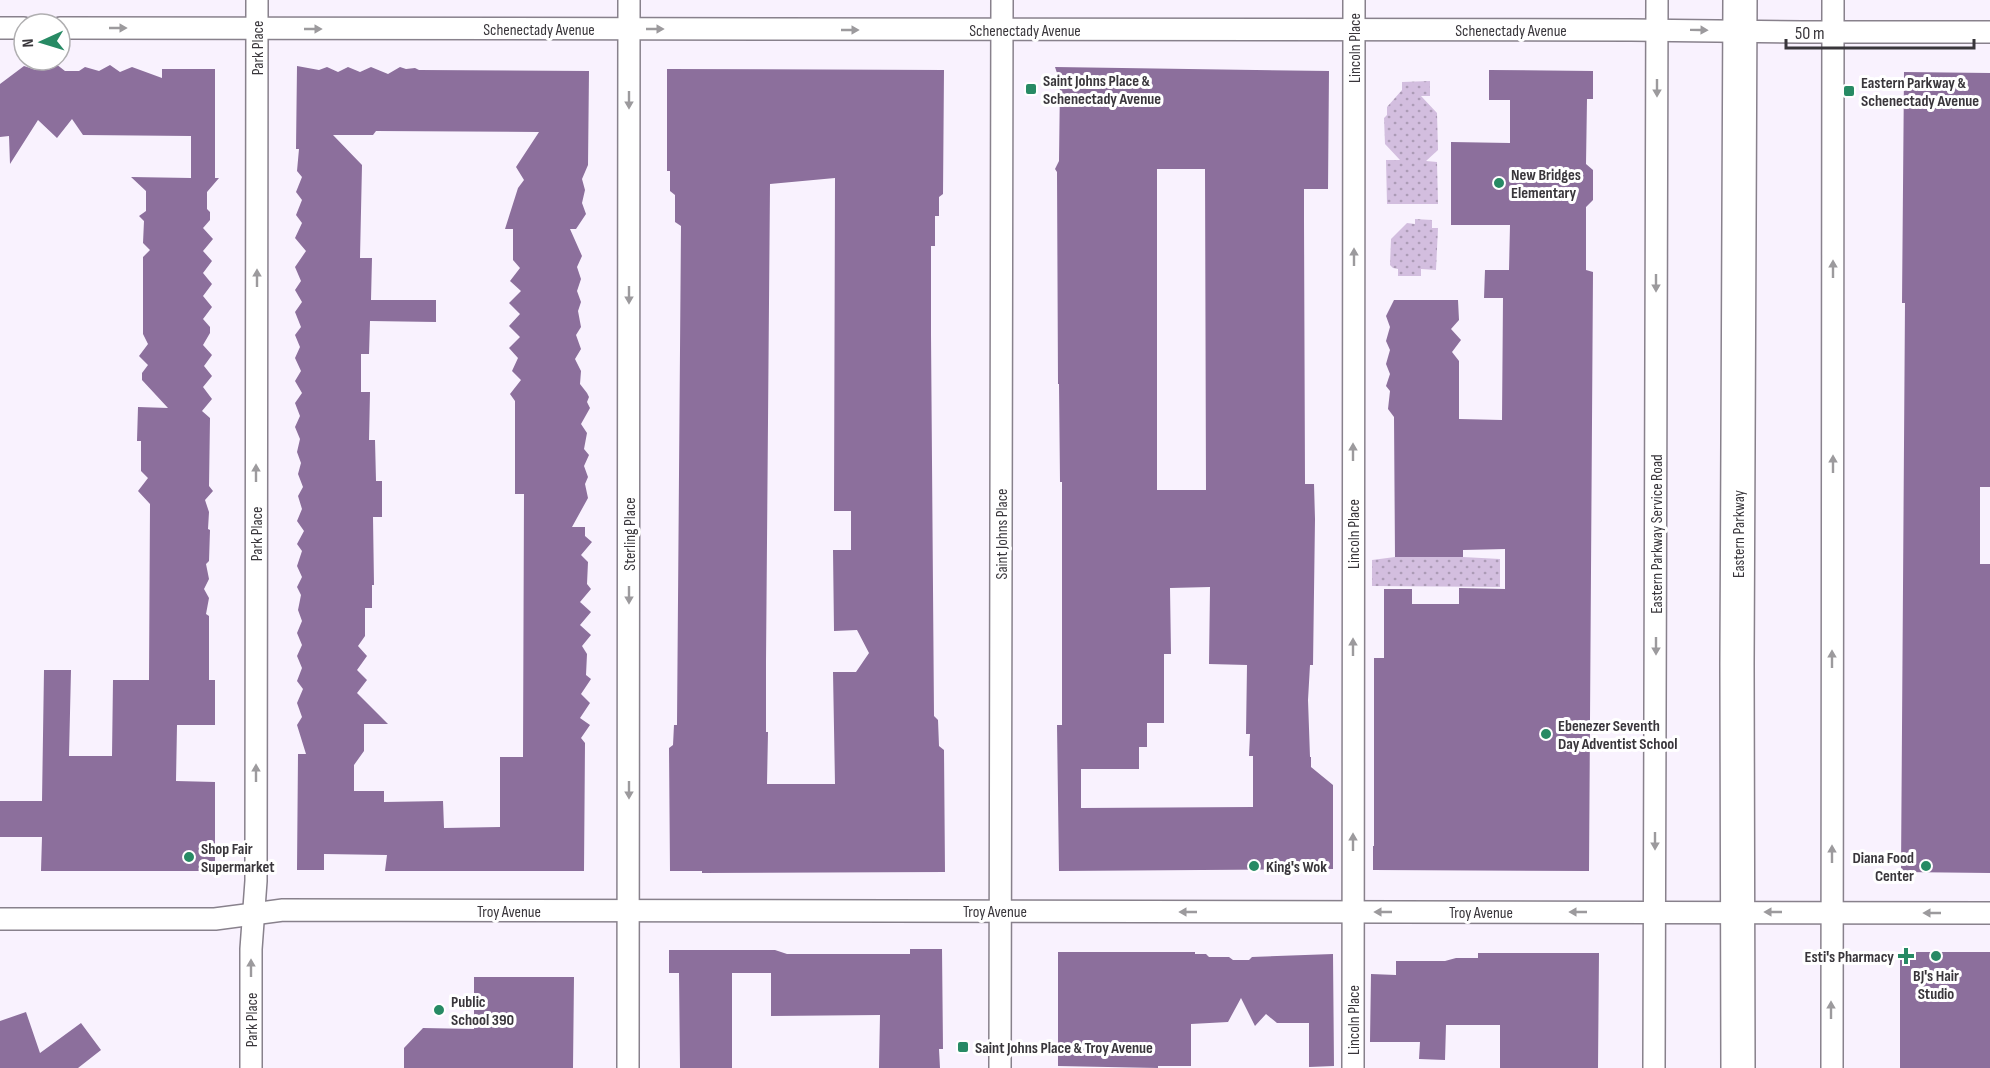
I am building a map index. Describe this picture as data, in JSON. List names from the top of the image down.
{
  "streets": {
    "main road": ["Eastern Parkway"],
    "street": [
      "Schenectady Avenue",
      "Park Place",
      "Lincoln Place",
      "Sterling Place",
      "Saint Johns Place",
      "Eastern Parkway Service Road",
      "Troy Avenue"
    ]
  },
  "crossings": [
    ["Schenectady Avenue", "Park Place"],
    ["Schenectady Avenue", "Lincoln Place"],
    ["Schenectady Avenue", "Sterling Place"],
    ["Schenectady Avenue", "Saint Johns Place"],
    ["Schenectady Avenue", "Eastern Parkway Service Road"],
    ["Schenectady Avenue", "Eastern Parkway"],
    ["Park Place", "Troy Avenue"],
    ["Lincoln Place", "Troy Avenue"],
    ["Sterling Place", "Troy Avenue"],
    ["Saint Johns Place", "Troy Avenue"],
    ["Eastern Parkway Service Road", "Troy Avenue"],
    ["Eastern Parkway", "Troy Avenue"]
  ],
  "one_way": [
    "Schenectady Avenue",
    "Park Place",
    "Lincoln Place",
    "Sterling Place",
    "Troy Avenue"
  ],
  "places": {
    "transit": ["Saint Johns Place & Schenectady Avenue", "Eastern Parkway & Schenectady Avenue", "Saint Johns Place & Troy Avenue"],
    "other": [
      "New Bridges Elementary",
      "Ebenezer Seventh Day Adventist School",
      "Shop Fair Supermarket",
      "King's Wok",
      "Diana Food Center",
      "BJ's Hair Studio",
      "Public School 390"
    ],
    "health": ["Esti's Pharmacy"]
  },
  "scale_bar": "50 m",
  "north": "left"
}
